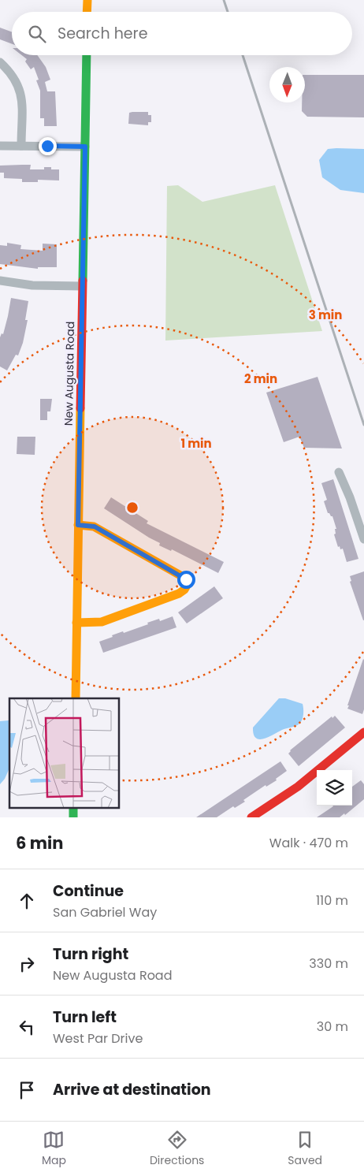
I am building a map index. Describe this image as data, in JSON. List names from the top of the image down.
{
  "streets": {
    "street": ["New Augusta Road"]
  },
  "north": "bottom",
  "page": {
    "search": "Search here",
    "heading": ["6 min", "Walk · 470 m"],
    "list": [
      ["Continue", "San Gabriel Way", "110 m"],
      ["Turn right", "New Augusta Road", "330 m"],
      ["Turn left", "West Par Drive", "30 m"],
      "Arrive at destination"
    ],
    "nav": ["Map", "Directions", "Saved"]
  },
  "rings": ["3 min", "2 min", "1 min"]
}
